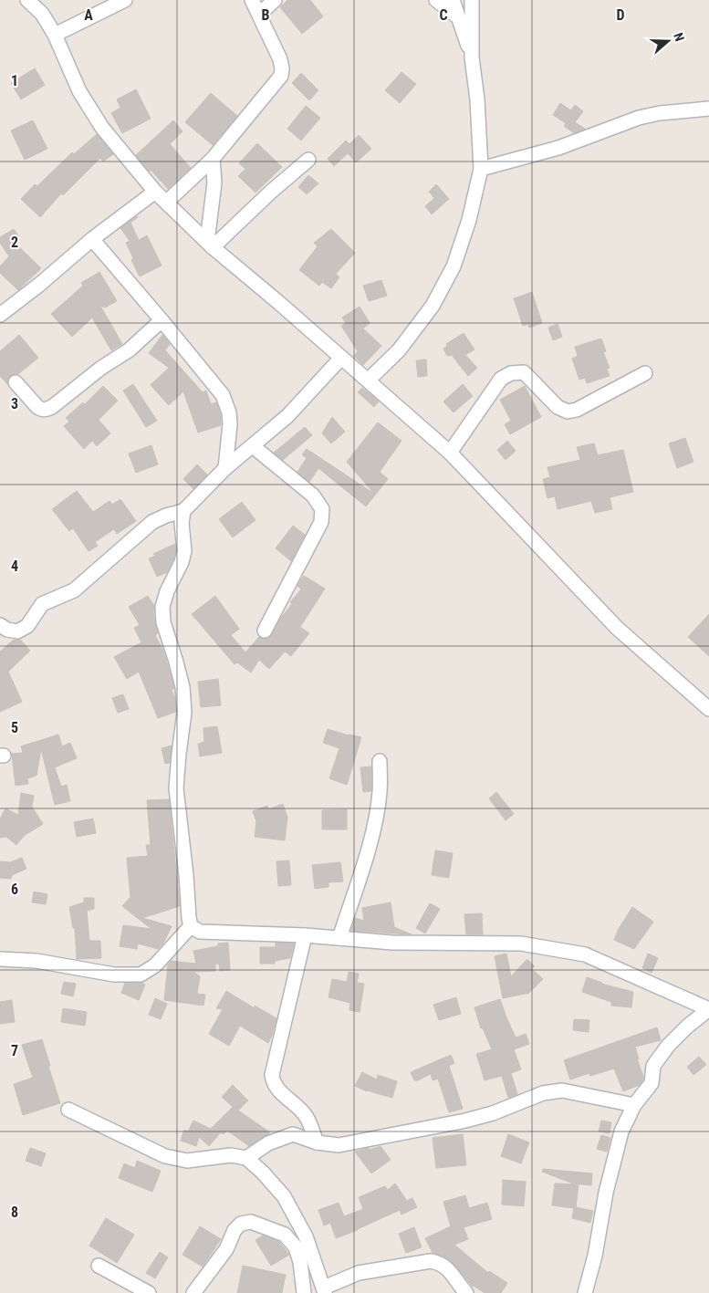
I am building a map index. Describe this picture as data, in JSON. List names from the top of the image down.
{
  "north": "right",
  "grid": {
    "columns": [
      "A",
      "B",
      "C",
      "D"
    ],
    "rows": [
      "1",
      "2",
      "3",
      "4",
      "5",
      "6",
      "7",
      "8"
    ]
  }
}
